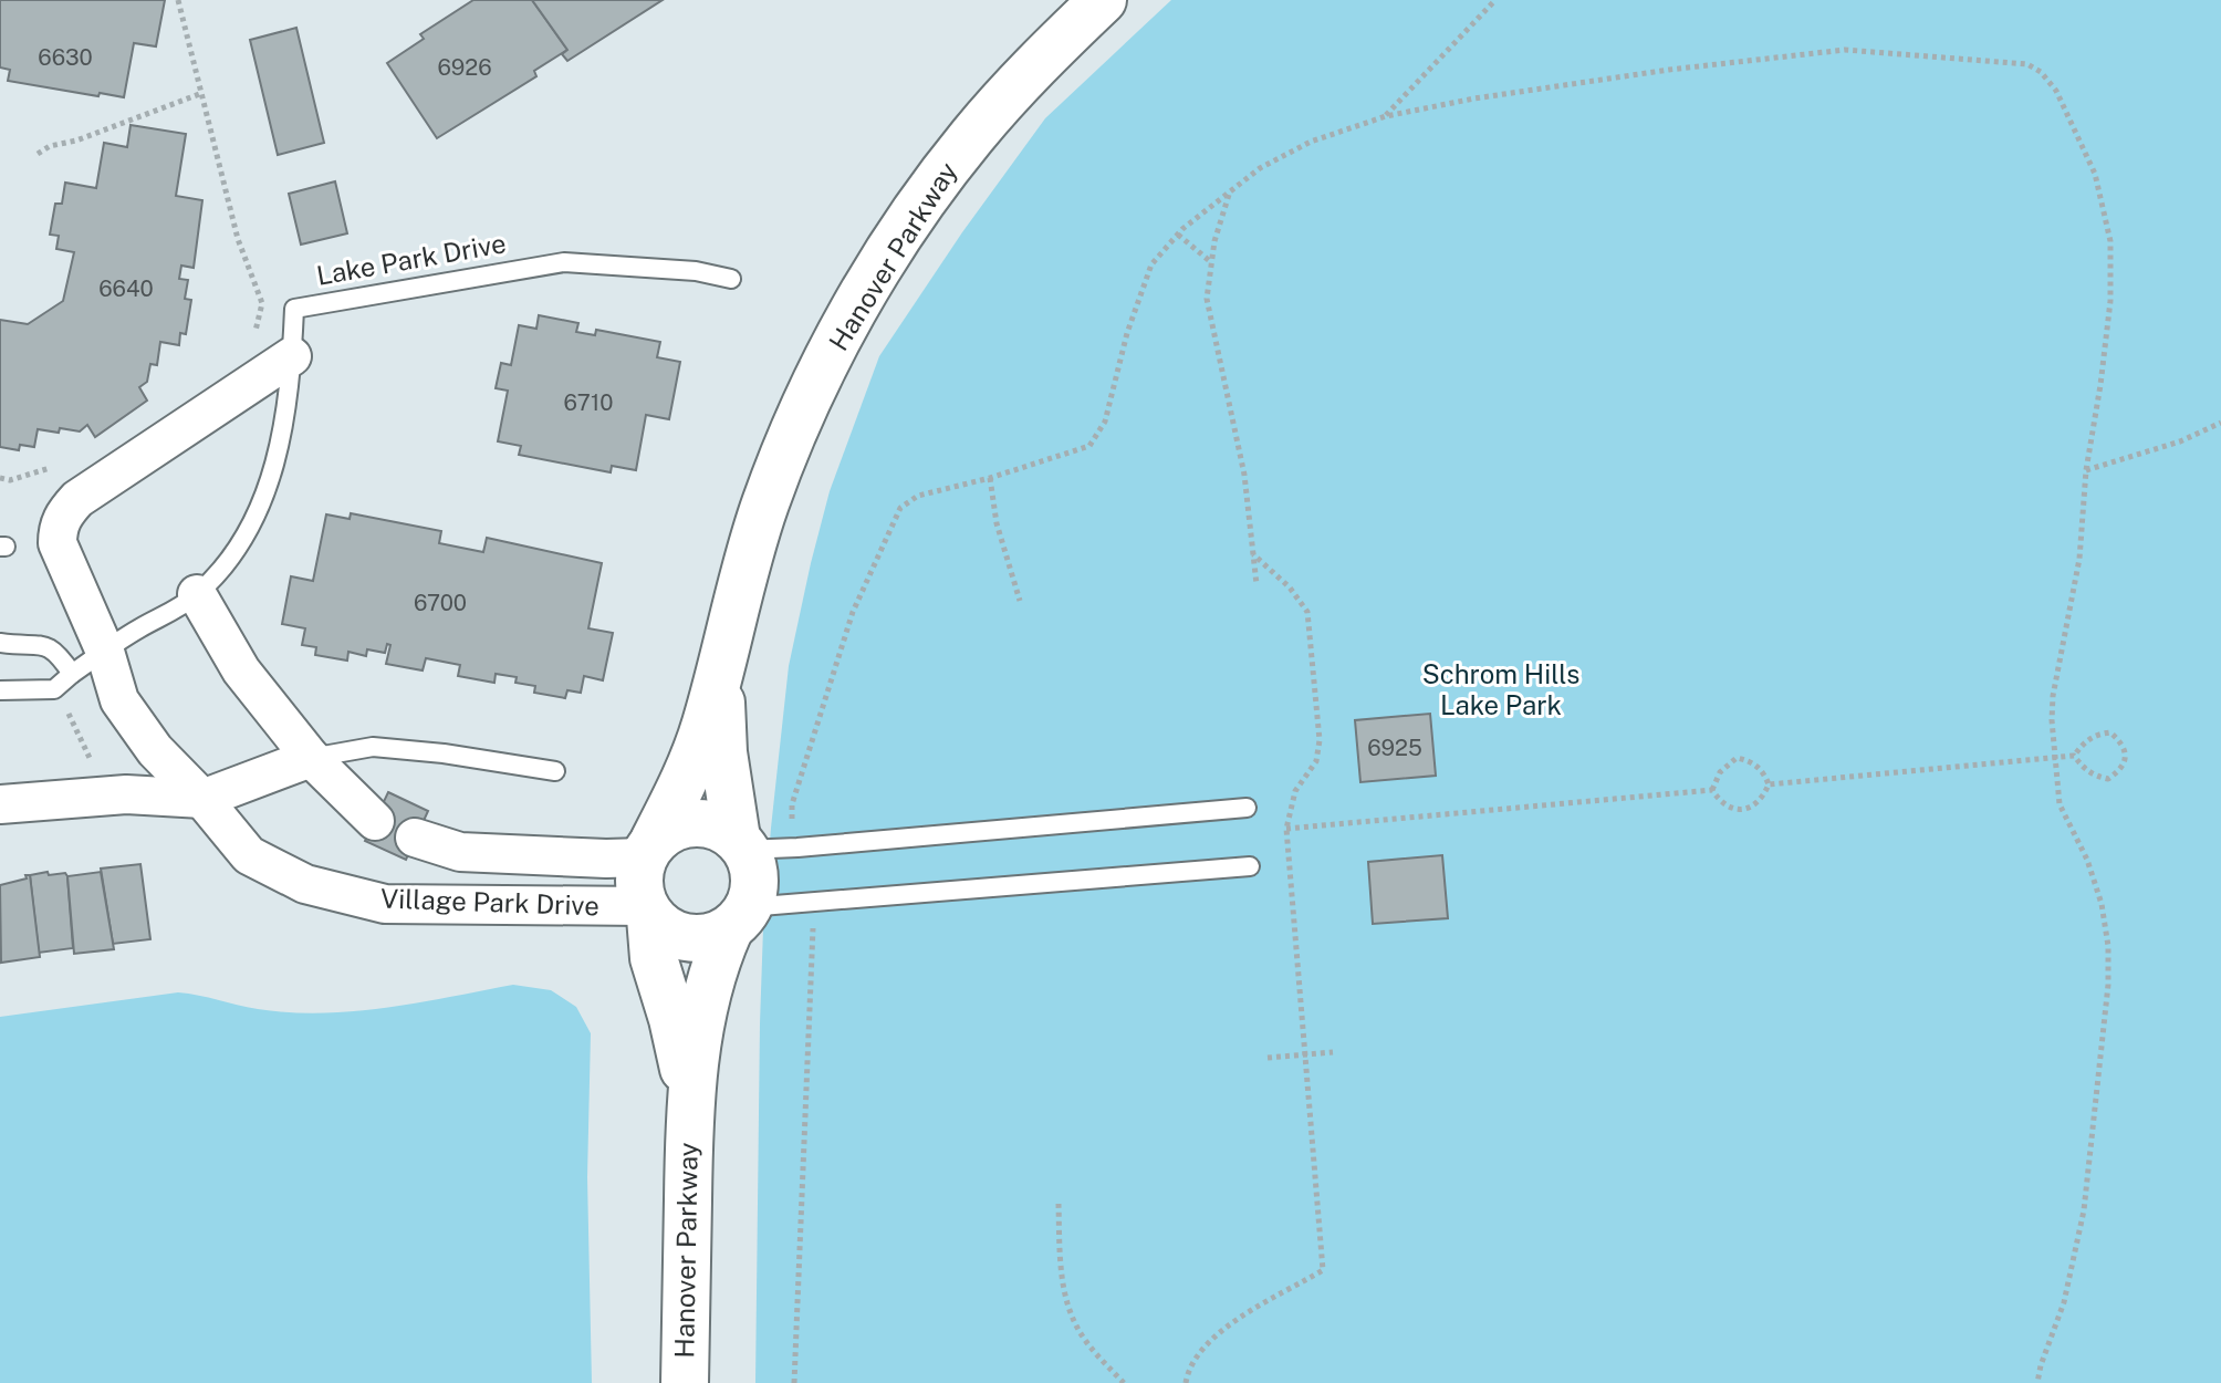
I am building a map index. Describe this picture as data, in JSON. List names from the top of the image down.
{
  "streets": {
    "street": ["Hanover Parkway", "Village Park Drive"],
    "lane": ["Lake Park Drive"]
  },
  "crossings": [
    ["Hanover Parkway", "Village Park Drive"],
    ["Lake Park Drive", "Village Park Drive"]
  ],
  "parks": ["Schrom Hills Lake Park"],
  "house_numbers": [
    "6630",
    "6926",
    "6640",
    "6710",
    "6700",
    "6925"
  ]
}
